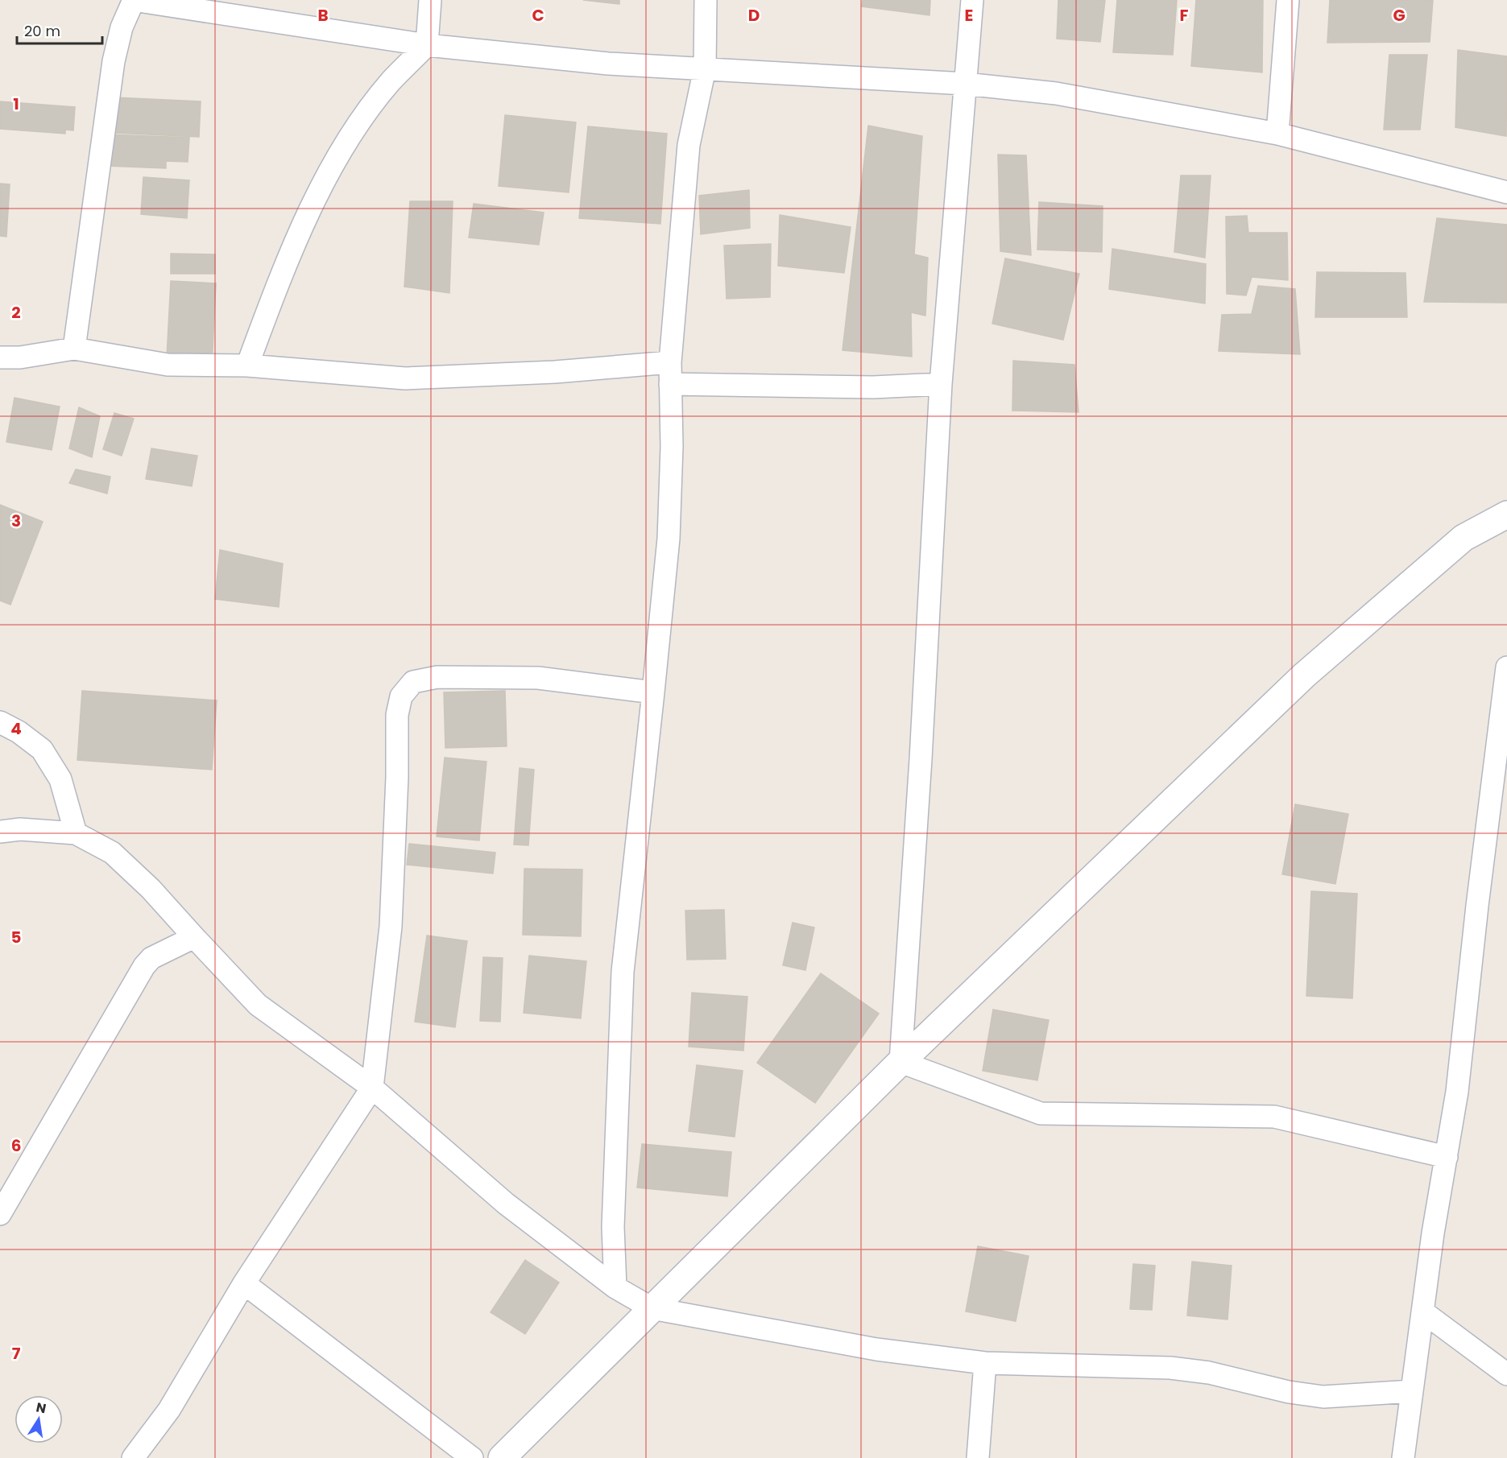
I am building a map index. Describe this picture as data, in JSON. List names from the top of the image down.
{
  "scale_bar": "20 m",
  "north": "top",
  "grid": {
    "columns": [
      "B",
      "C",
      "D",
      "E",
      "F",
      "G"
    ],
    "rows": [
      "1",
      "2",
      "3",
      "4",
      "5",
      "6",
      "7"
    ]
  }
}
